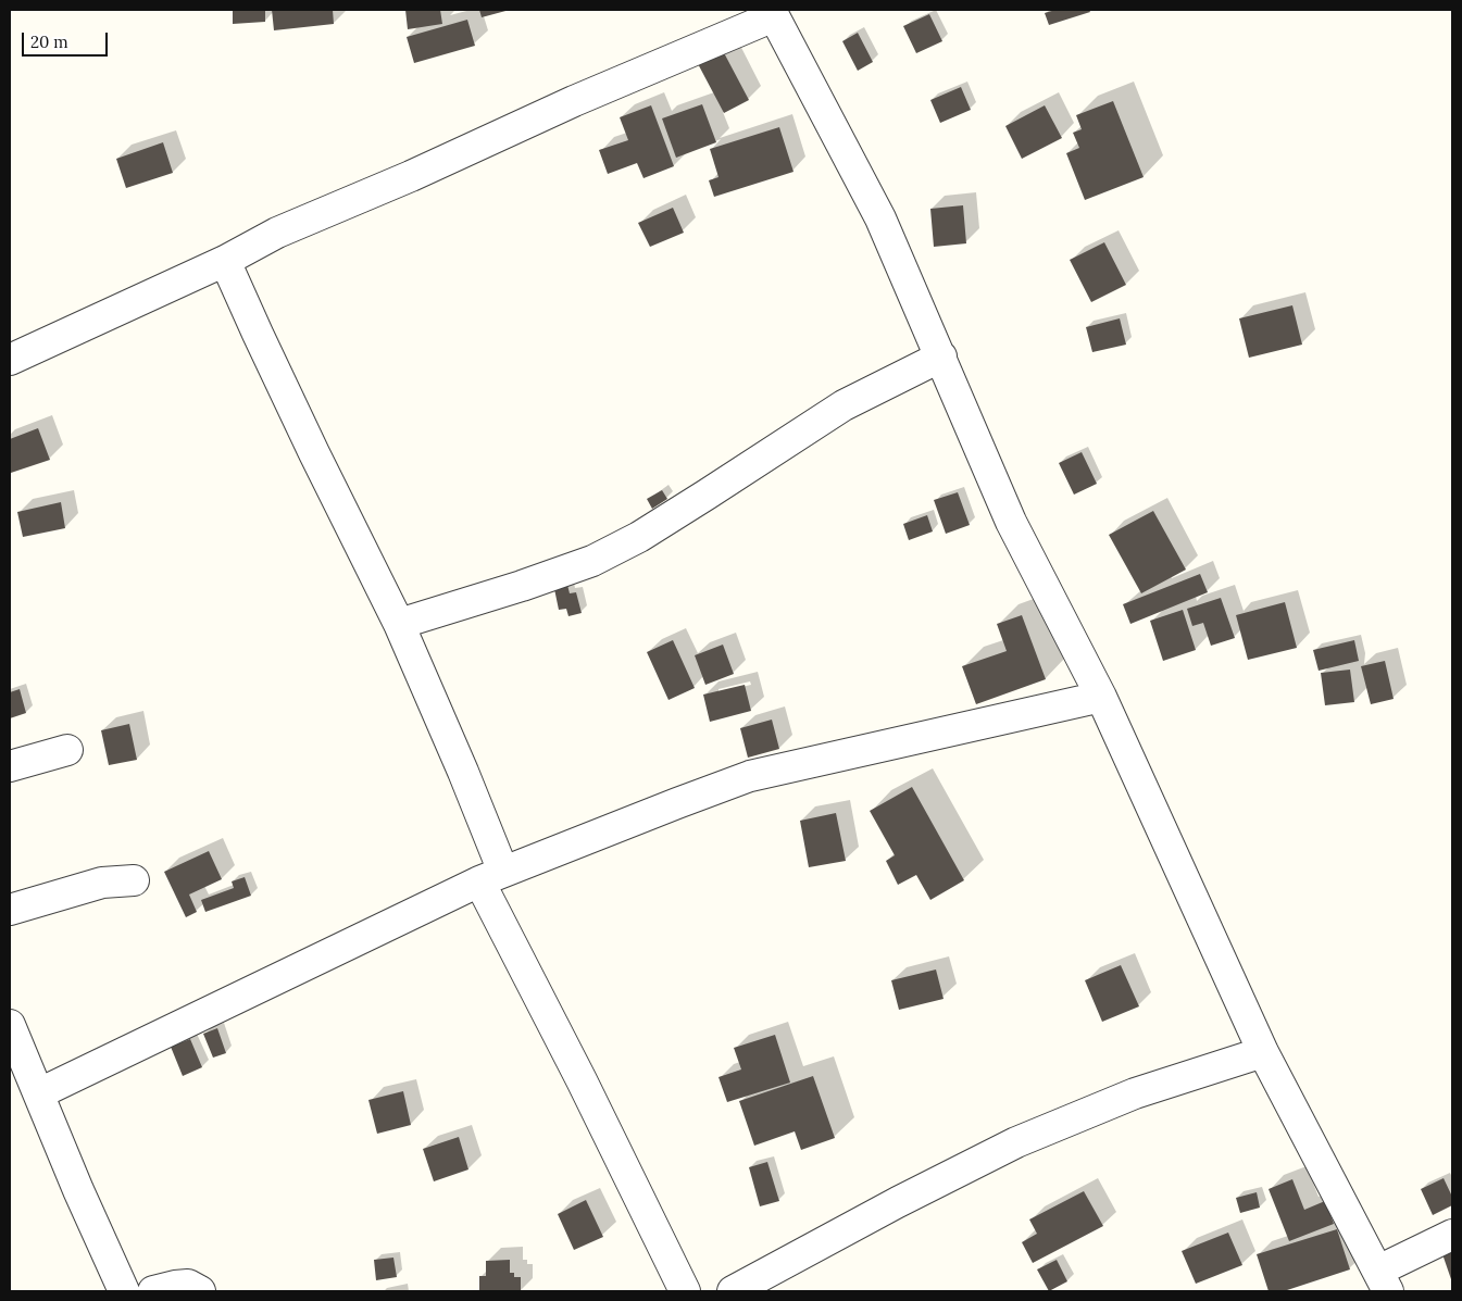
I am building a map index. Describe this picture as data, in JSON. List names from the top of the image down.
{
  "scale_bar": "20 m"
}
